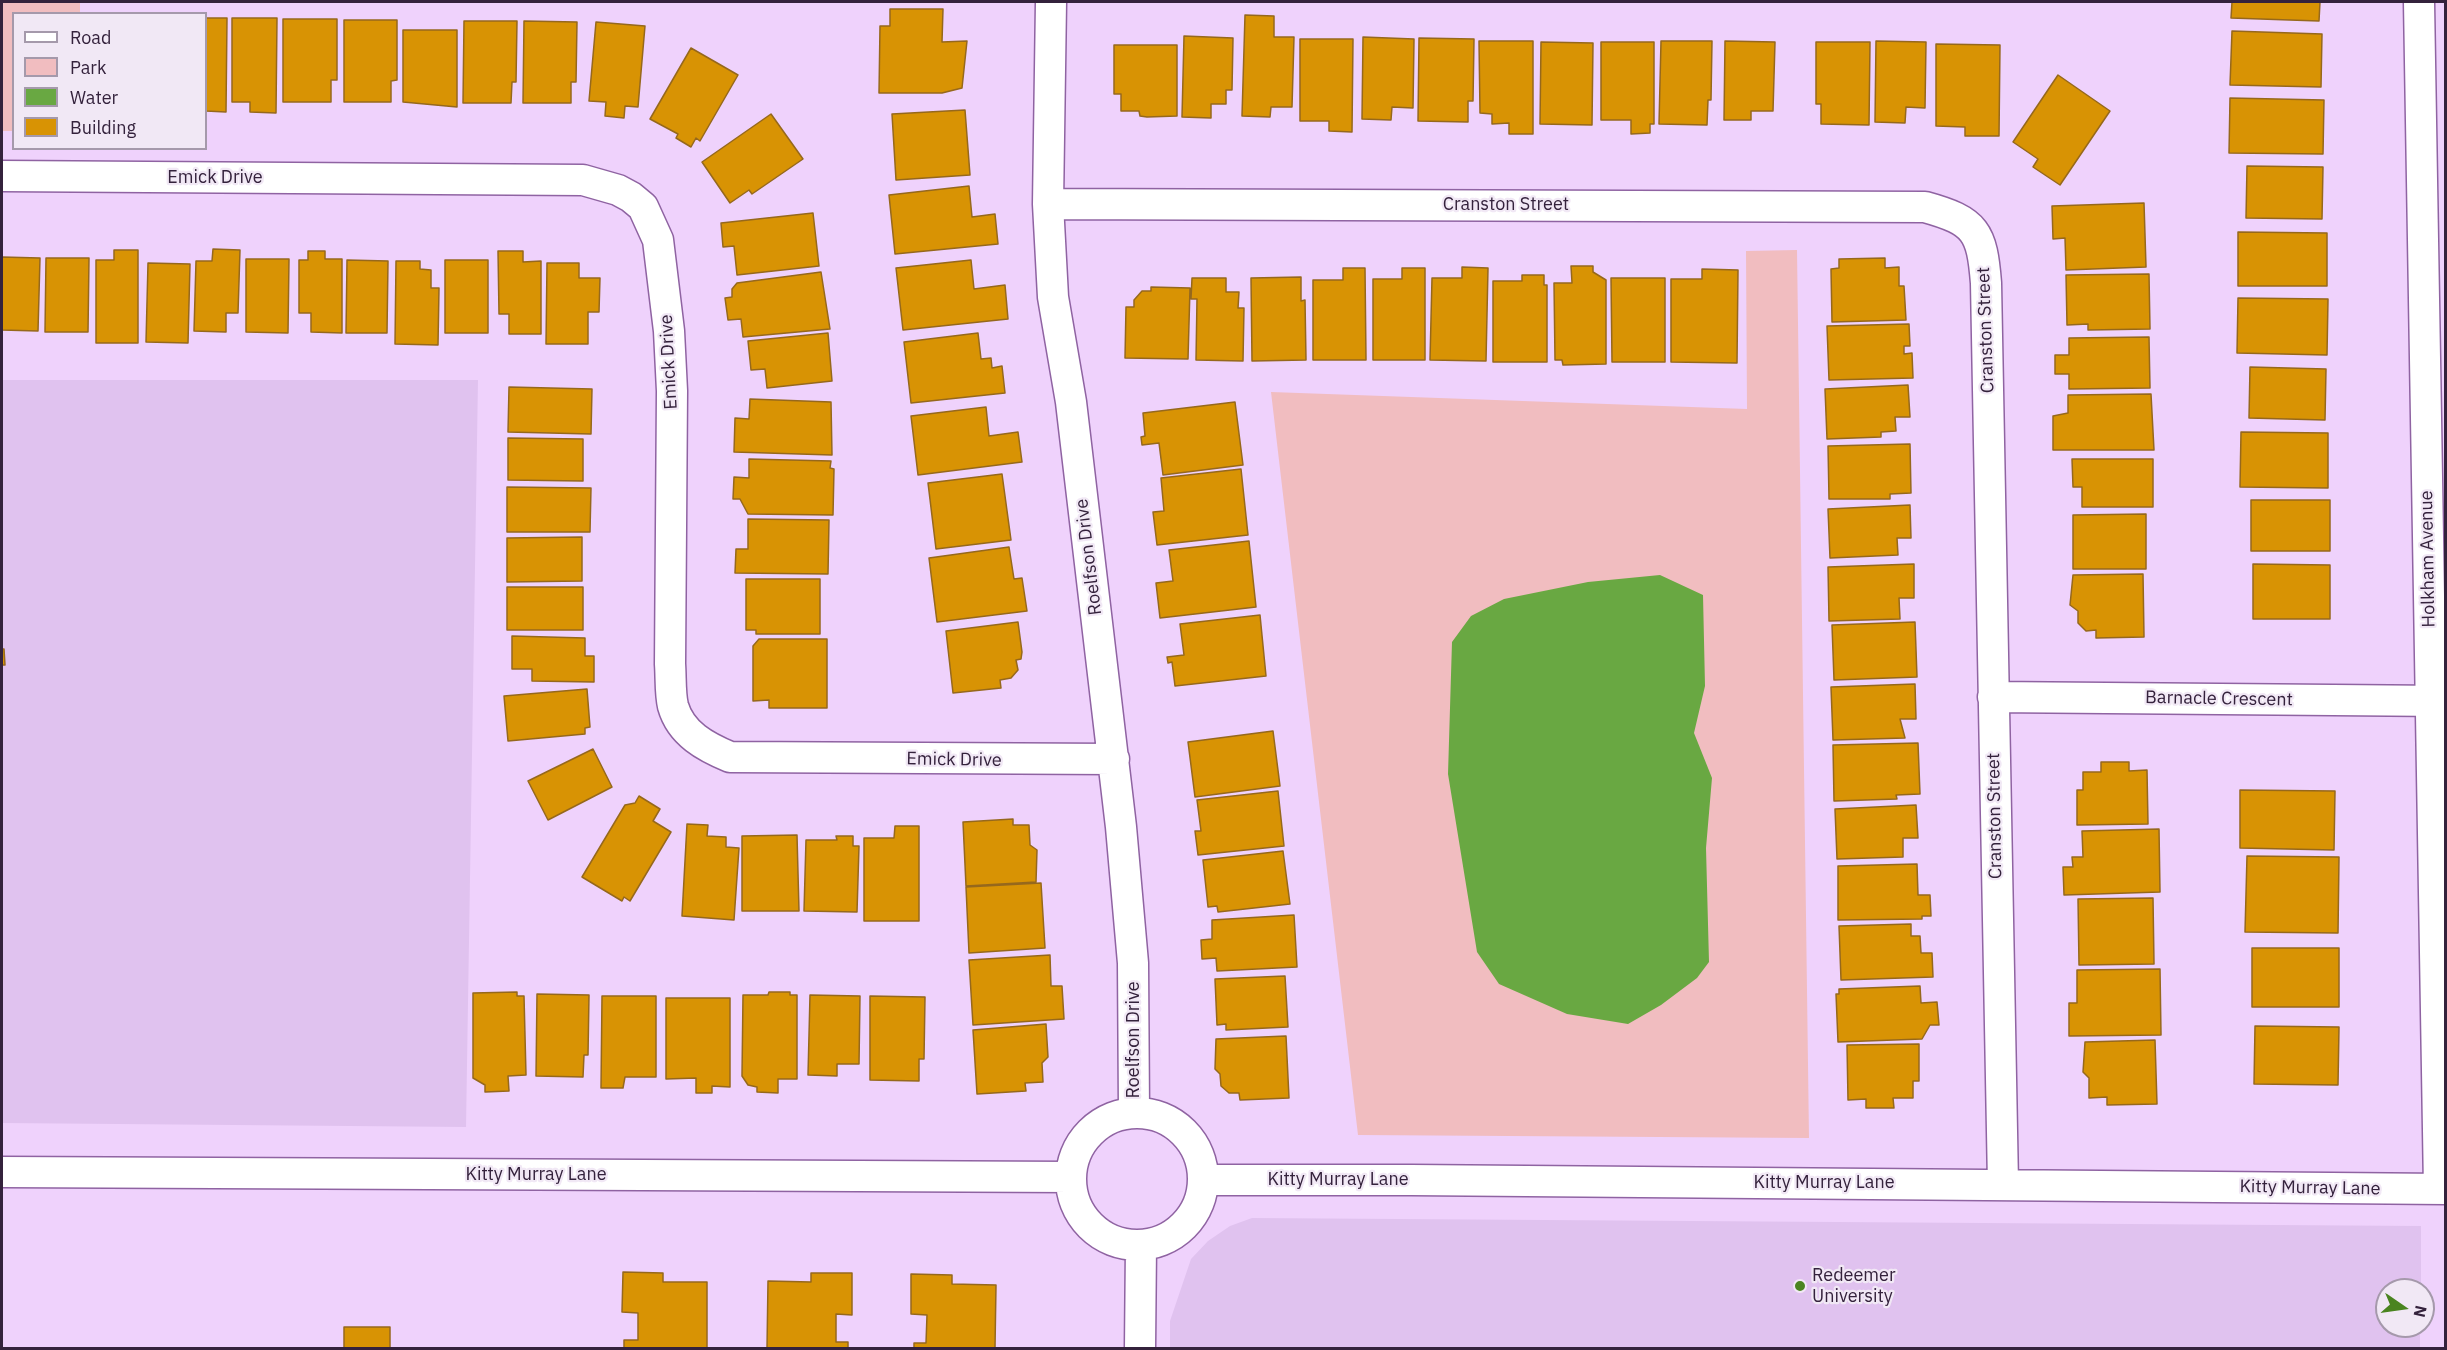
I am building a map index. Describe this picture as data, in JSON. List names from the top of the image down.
{
  "streets": {
    "street": [
      "Emick Drive",
      "Cranston Street",
      "Roelfson Drive",
      "Holkham Avenue",
      "Barnacle Crescent",
      "Kitty Murray Lane"
    ]
  },
  "crossings": [
    ["Emick Drive", "Roelfson Drive"],
    ["Cranston Street", "Roelfson Drive"],
    ["Cranston Street", "Barnacle Crescent"],
    ["Cranston Street", "Kitty Murray Lane"],
    ["Roelfson Drive", "Kitty Murray Lane"],
    ["Holkham Avenue", "Barnacle Crescent"],
    ["Holkham Avenue", "Kitty Murray Lane"]
  ],
  "places": ["Redeemer University"],
  "legend": [
    "Road",
    "Park",
    "Water",
    "Building"
  ],
  "north": "right"
}
